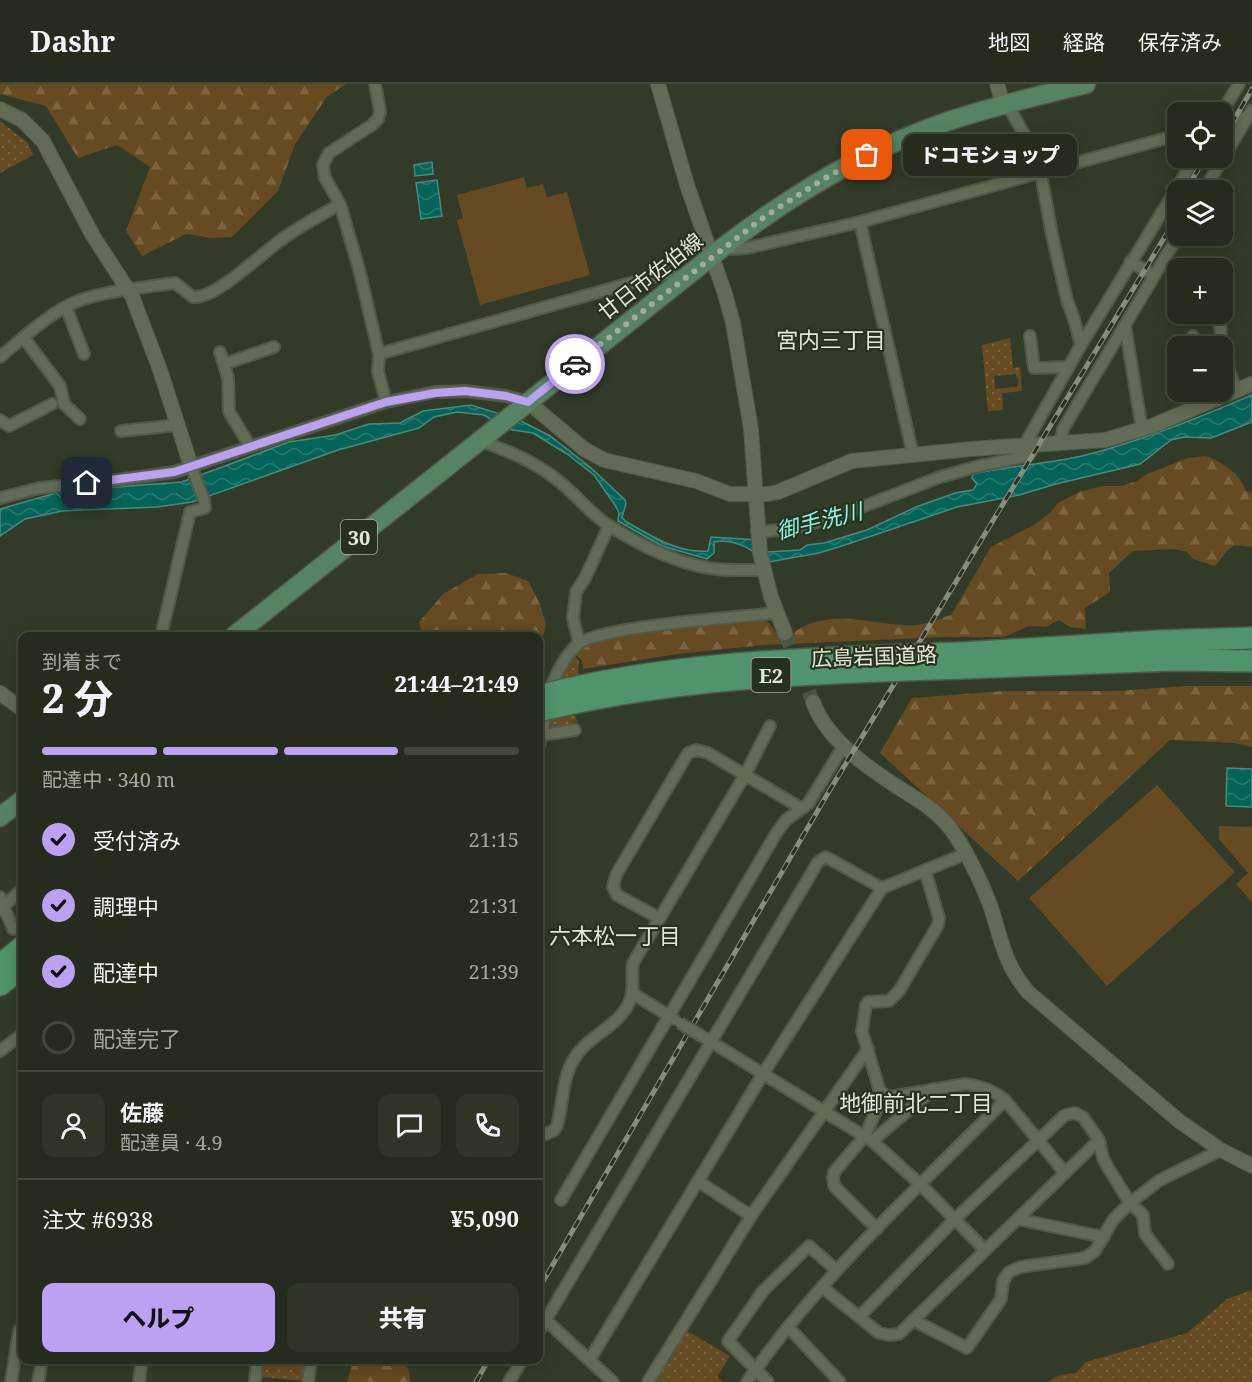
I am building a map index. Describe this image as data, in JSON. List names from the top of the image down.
{
  "streets": {
    "highway": ["広島岩国道路", "E2"],
    "main road": ["廿日市佐伯線", "30"]
  },
  "districts": ["宮内三丁目", "六本松一丁目", "地御前北二丁目"],
  "water": ["御手洗川"],
  "places": ["ドコモショップ"],
  "page": {
    "header": "Dashr",
    "nav": ["地図", "経路", "保存済み"],
    "map_buttons": ["+", "−"],
    "bubble": "ドコモショップ",
    "heading": ["2 分", "到着まで", "21:44–21:49"],
    "panel": [
      "佐藤",
      "配達員 · 4.9",
      "注文 #6938",
      "¥5,090"
    ],
    "bar": "配達中 · 340 m",
    "list": [
      ["受付済み", "21:15"],
      ["調理中", "21:31"],
      ["配達中", "21:39"],
      "配達完了"
    ],
    "buttons": ["ヘルプ", "共有"]
  }
}
